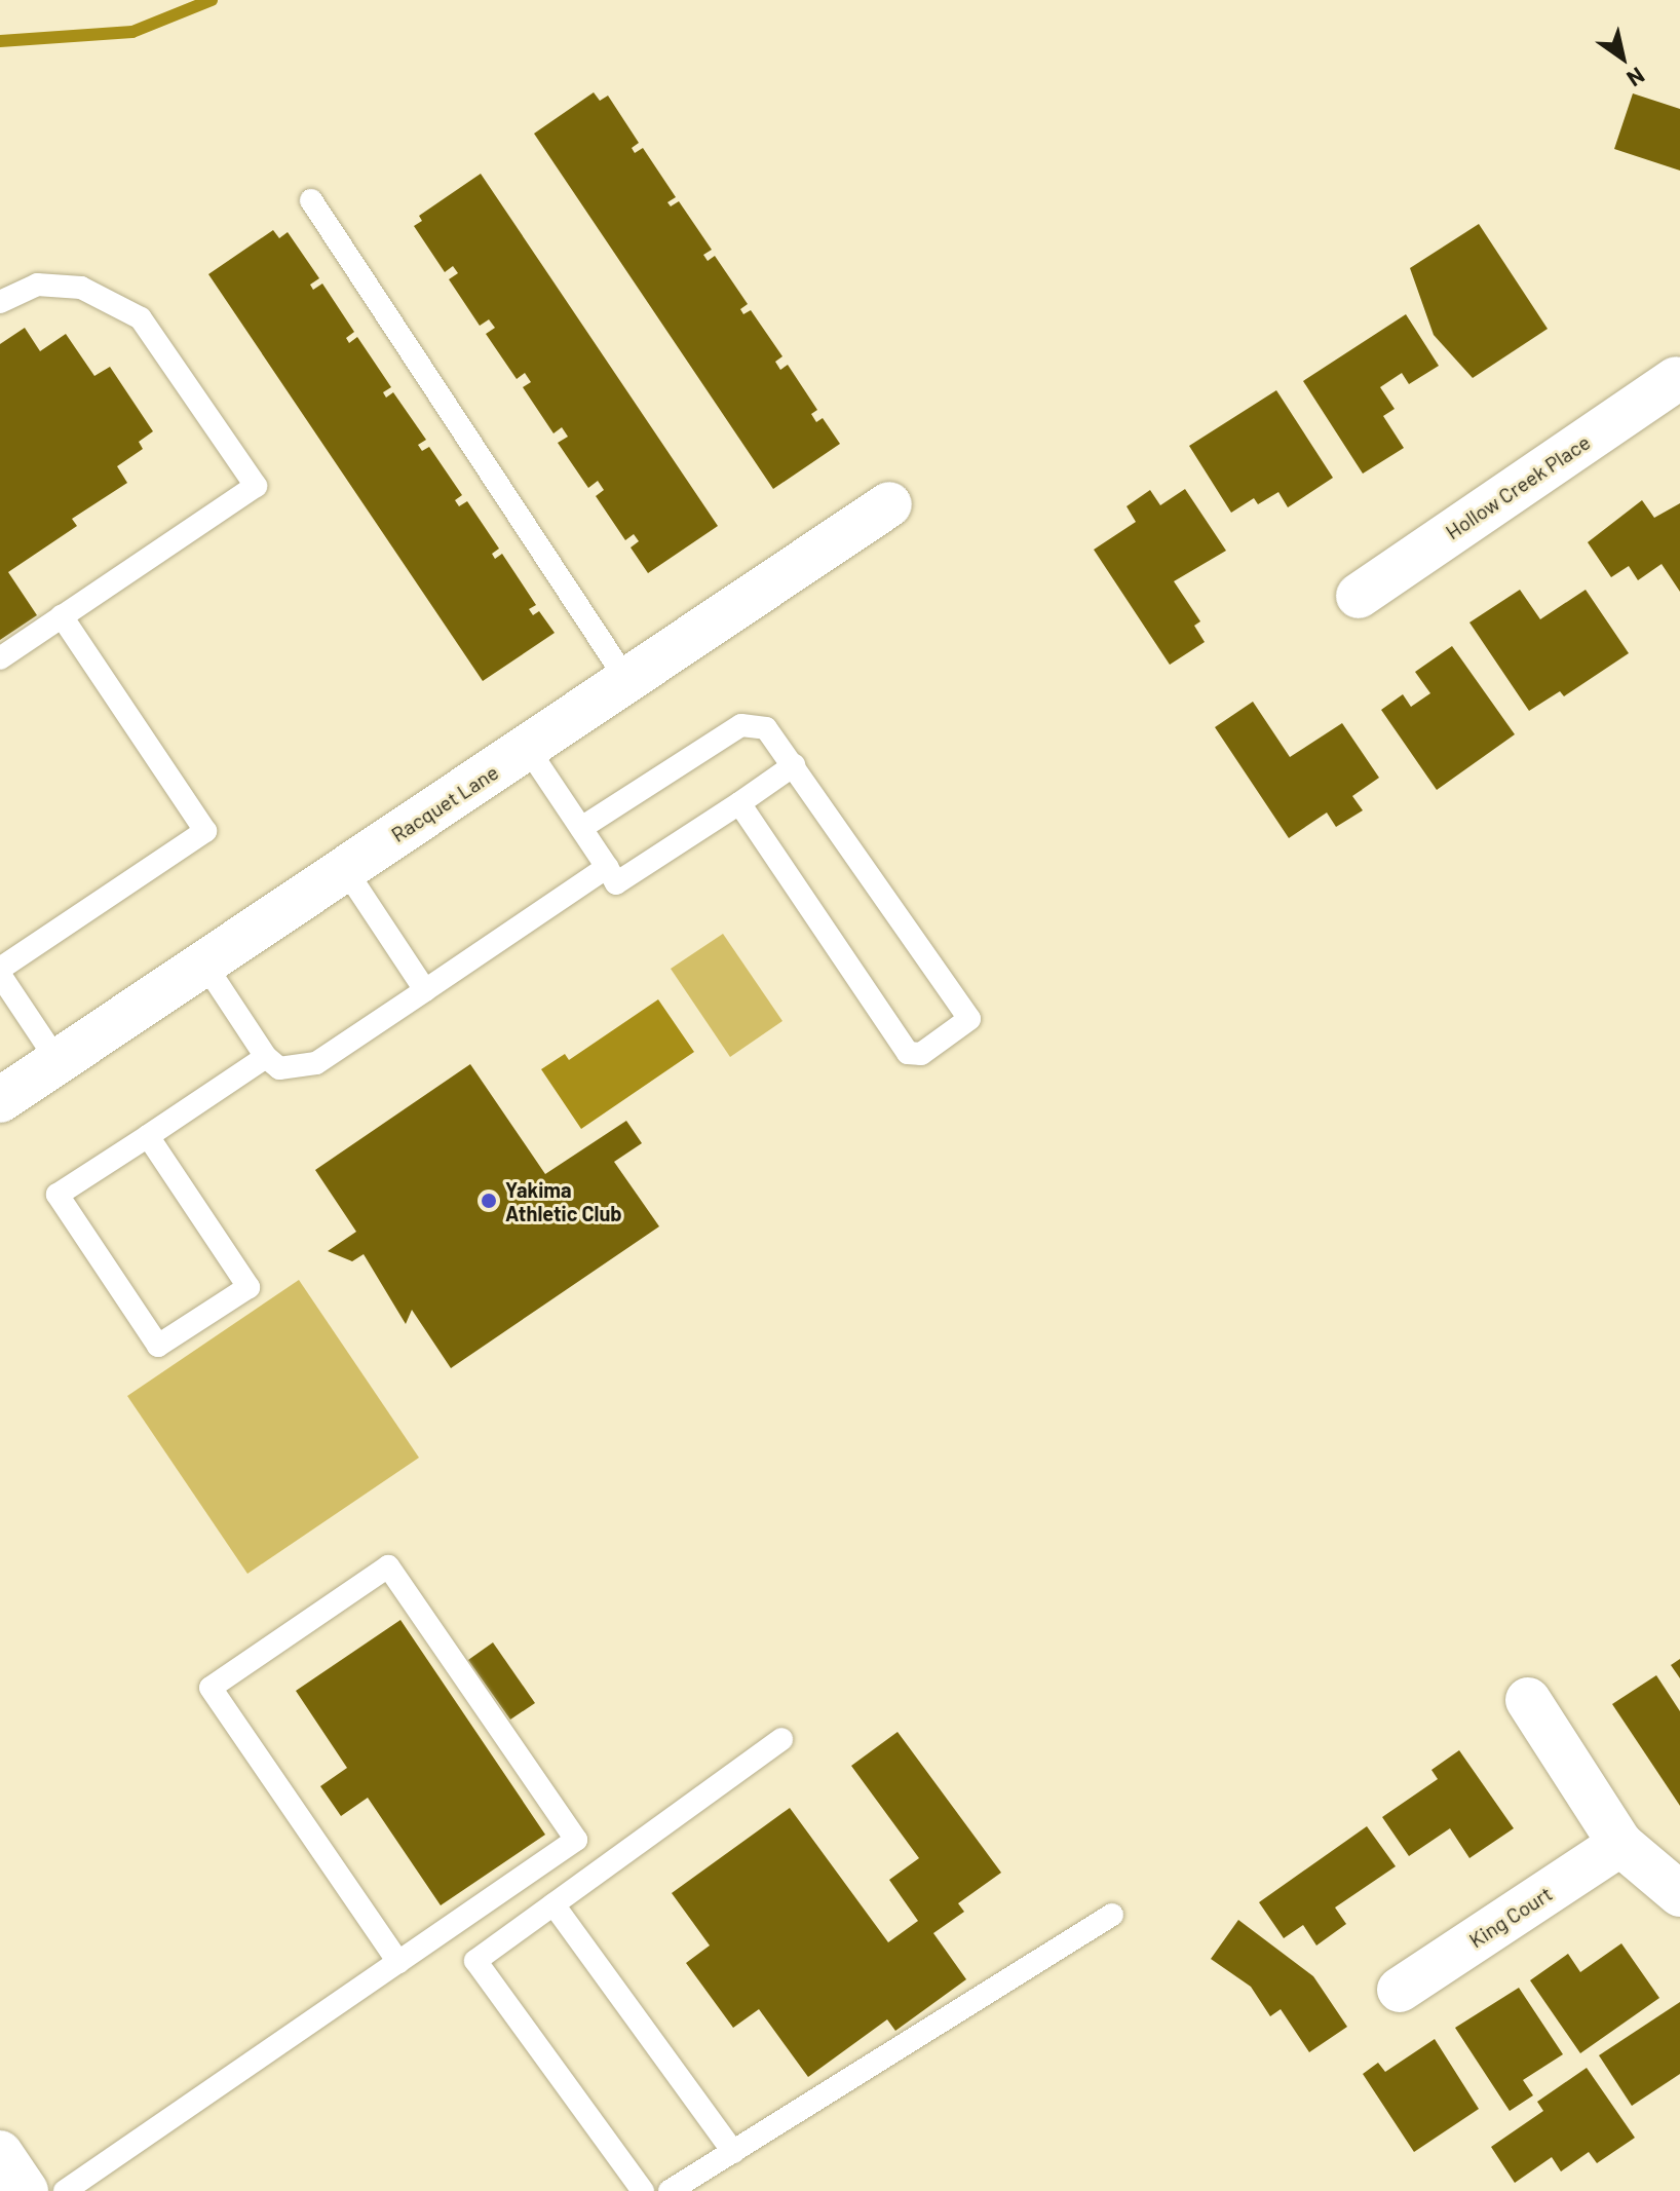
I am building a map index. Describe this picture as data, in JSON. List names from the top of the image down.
{
  "streets": {
    "street": ["Hollow Creek Place", "Racquet Lane", "King Court"]
  },
  "places": ["Yakima Athletic Club"],
  "north": "bottom right"
}
